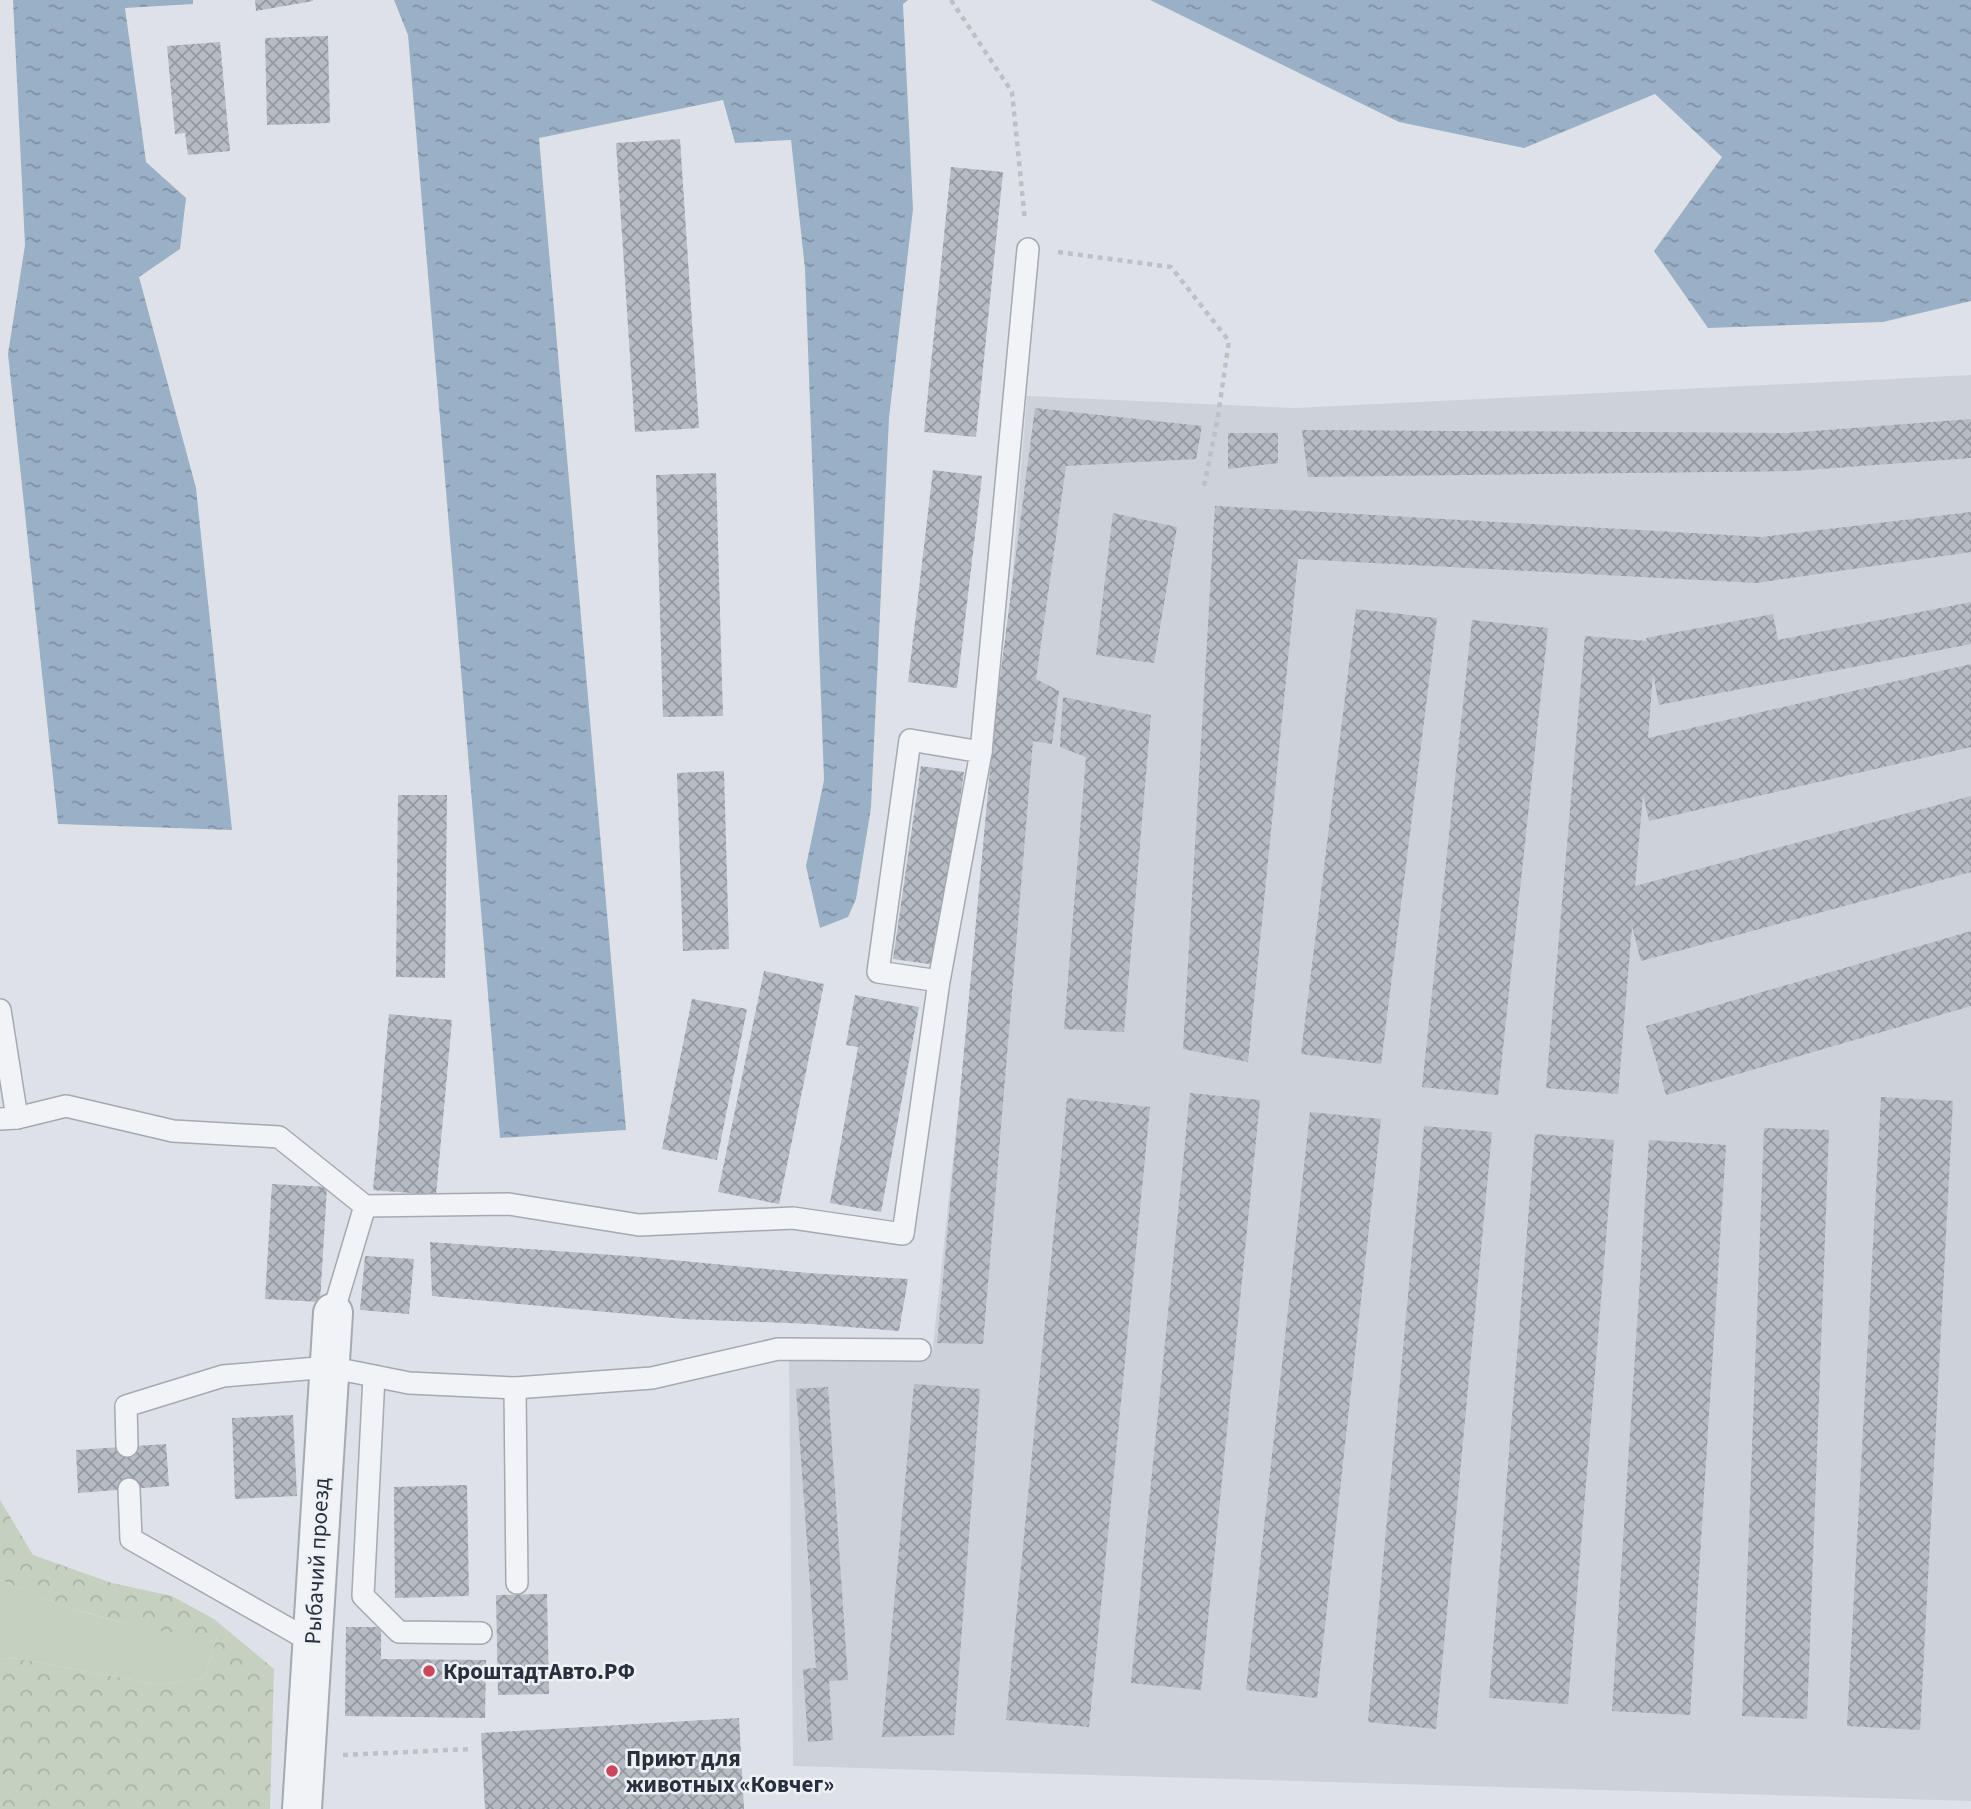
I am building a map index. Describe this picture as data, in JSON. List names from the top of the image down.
{
  "streets": {
    "street": ["Рыбачий проезд"]
  },
  "places": ["КроштадтАвто.РФ", "Приют для животных «Ковчег»"]
}
